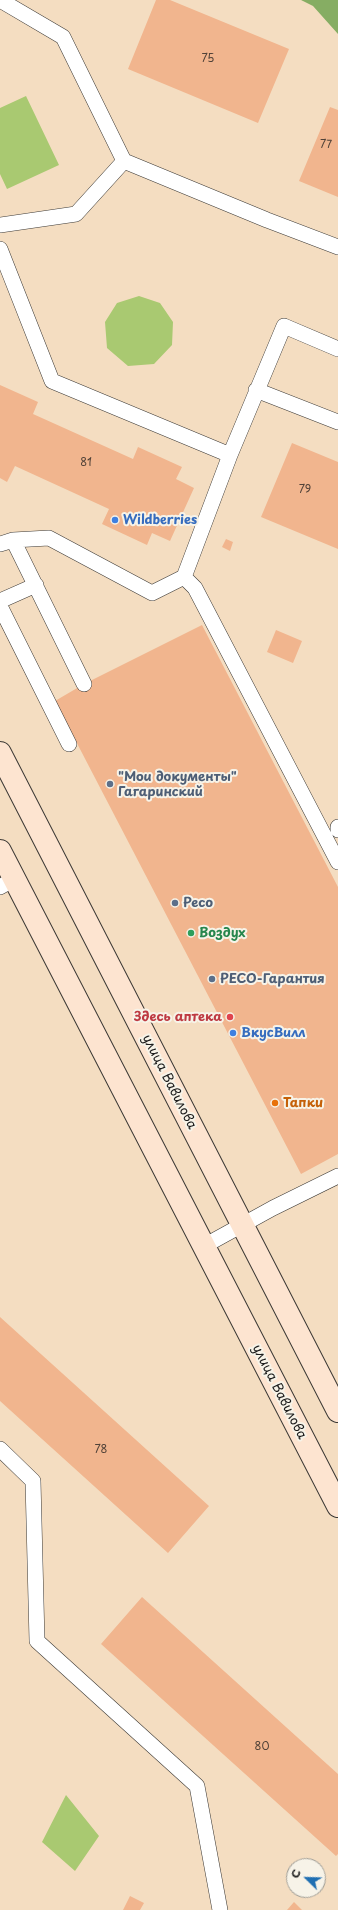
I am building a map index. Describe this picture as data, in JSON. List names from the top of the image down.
{
  "streets": {
    "street": ["улица Вавилова"]
  },
  "places": [
    "Wildberries",
    "\"Мои документы\" Гагаринский",
    "Ресо",
    "Воздух",
    "РЕСО-Гарантия",
    "Здесь аптека",
    "ВкусВилл",
    "Тапки"
  ],
  "house_numbers": [
    "75",
    "77",
    "81",
    "79",
    "78",
    "80"
  ],
  "north": "top left"
}
